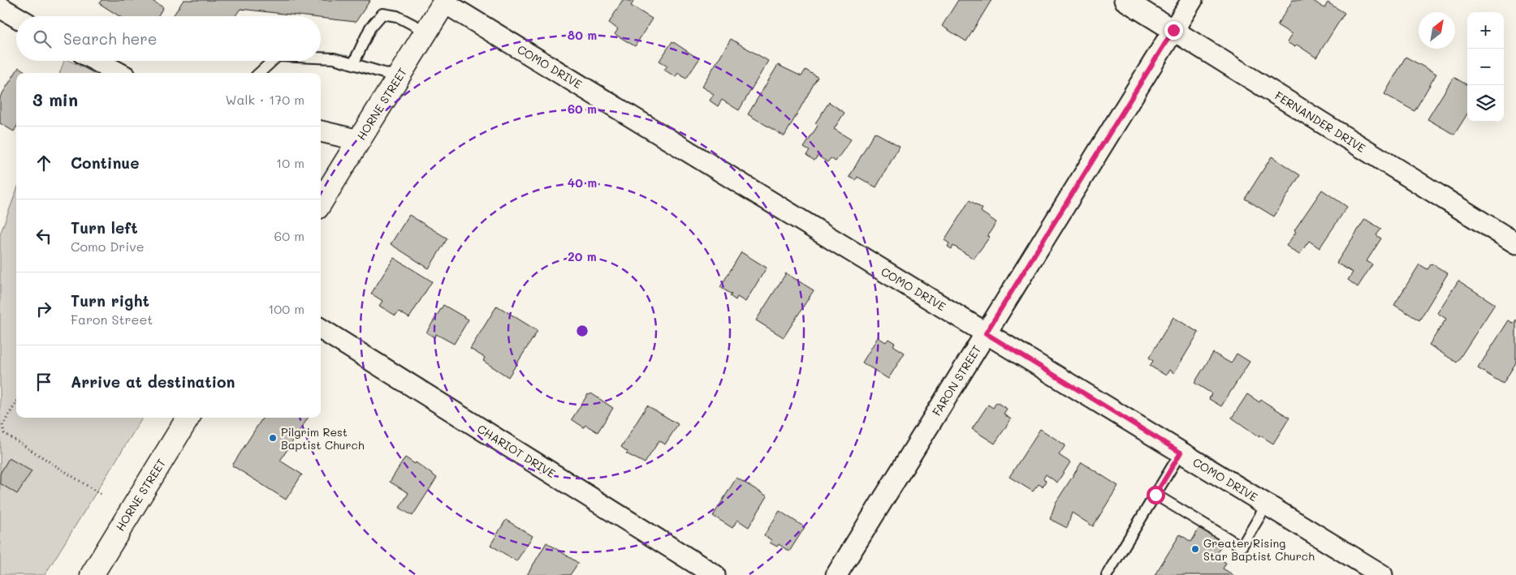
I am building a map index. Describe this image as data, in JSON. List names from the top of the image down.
{
  "streets": {
    "street": [
      "COMO DRIVE",
      "HORNE STREET",
      "FERNANDER DRIVE",
      "FARON STREET",
      "CHARIOT DRIVE"
    ]
  },
  "crossings": [
    ["COMO DRIVE", "HORNE STREET"],
    ["COMO DRIVE", "FARON STREET"],
    ["FERNANDER DRIVE", "FARON STREET"]
  ],
  "places": ["Pilgrim Rest Baptist Church", "Greater Rising Star Baptist Church"],
  "north": "top right",
  "page": {
    "map_buttons": ["+", "−"],
    "search": "Search here",
    "heading": ["3 min", "Walk · 170 m"],
    "list": [
      ["Continue", "10 m"],
      ["Turn left", "Como Drive", "60 m"],
      ["Turn right", "Faron Street", "100 m"],
      "Arrive at destination"
    ]
  },
  "rings": [
    "80 m",
    "60 m",
    "40 m",
    "20 m"
  ]
}
